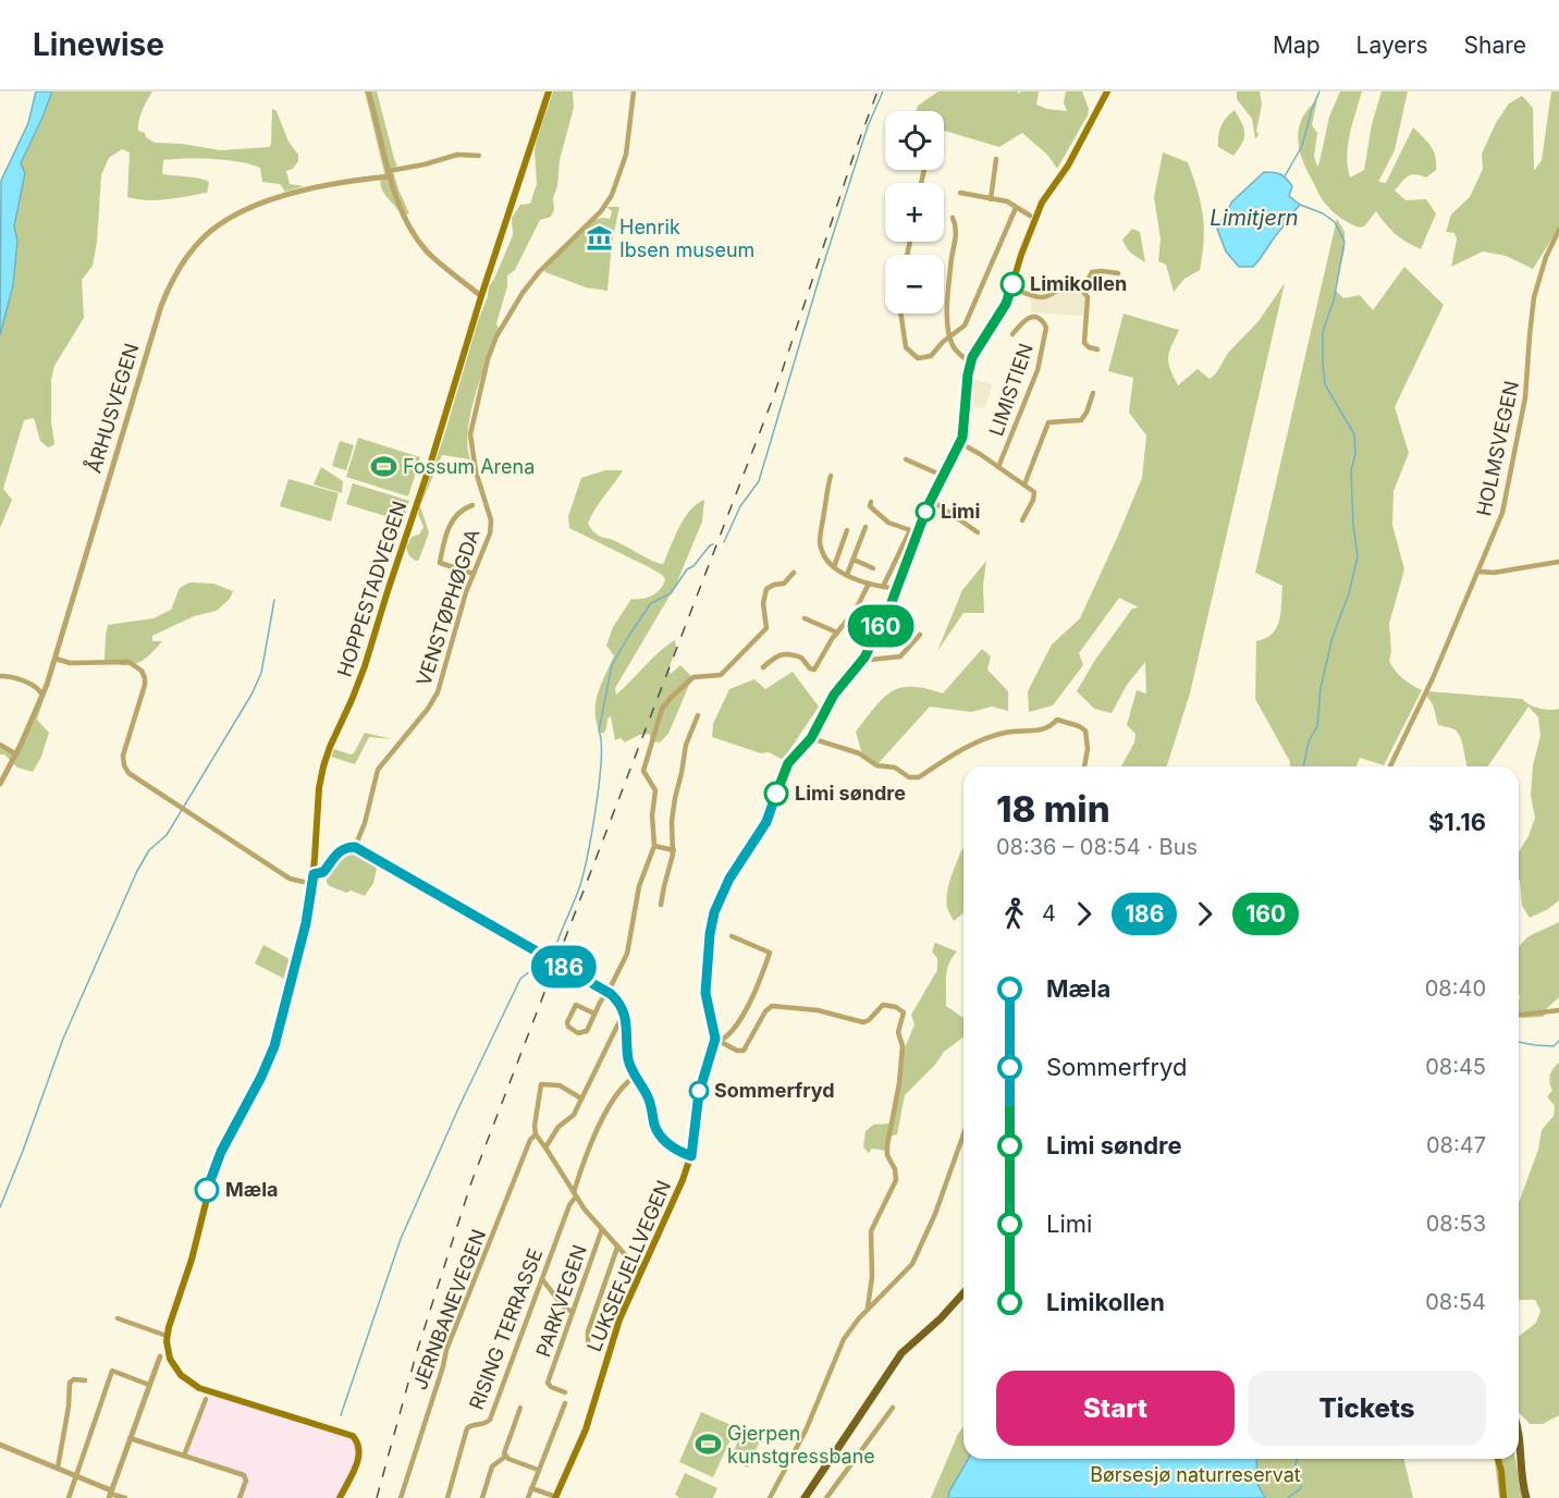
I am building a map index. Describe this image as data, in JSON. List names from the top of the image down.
{
  "streets": {
    "main road": ["HOPPESTADVEGEN", "LUKSEFJELLVEGEN"],
    "street": [
      "LIMISTIEN",
      "ÅRHUSVEGEN",
      "HOLMSVEGEN",
      "VENSTØPHØGDA",
      "PARKVEGEN",
      "JERNBANEVEGEN",
      "RISING TERRASSE"
    ]
  },
  "water": ["Limitjern"],
  "parks": ["Børsesjø naturreservat"],
  "places": {
    "museum": ["Henrik Ibsen museum"],
    "other": [
      "Limikollen",
      "Limi",
      "Limi søndre",
      "Sommerfryd",
      "Mæla"
    ],
    "sports": ["Fossum Arena", "Gjerpen kunstgressbane"]
  },
  "lines": ["bus line 160", "bus line 186"],
  "page": {
    "header": "Linewise",
    "nav": ["Map", "Layers", "Share"],
    "on_map": ["186", "160"],
    "map_buttons": ["+", "−"],
    "heading": ["18 min", "08:36 – 08:54 · Bus", "$1.16"],
    "legs": ["4", "186", "160"],
    "list": [
      {
        "name": "Mæla",
        "value": "08:40"
      },
      {
        "name": "Sommerfryd",
        "value": "08:45"
      },
      {
        "name": "Limi søndre",
        "value": "08:47"
      },
      {
        "name": "Limi",
        "value": "08:53"
      },
      {
        "name": "Limikollen",
        "value": "08:54"
      }
    ],
    "buttons": ["Start", "Tickets"]
  }
}
